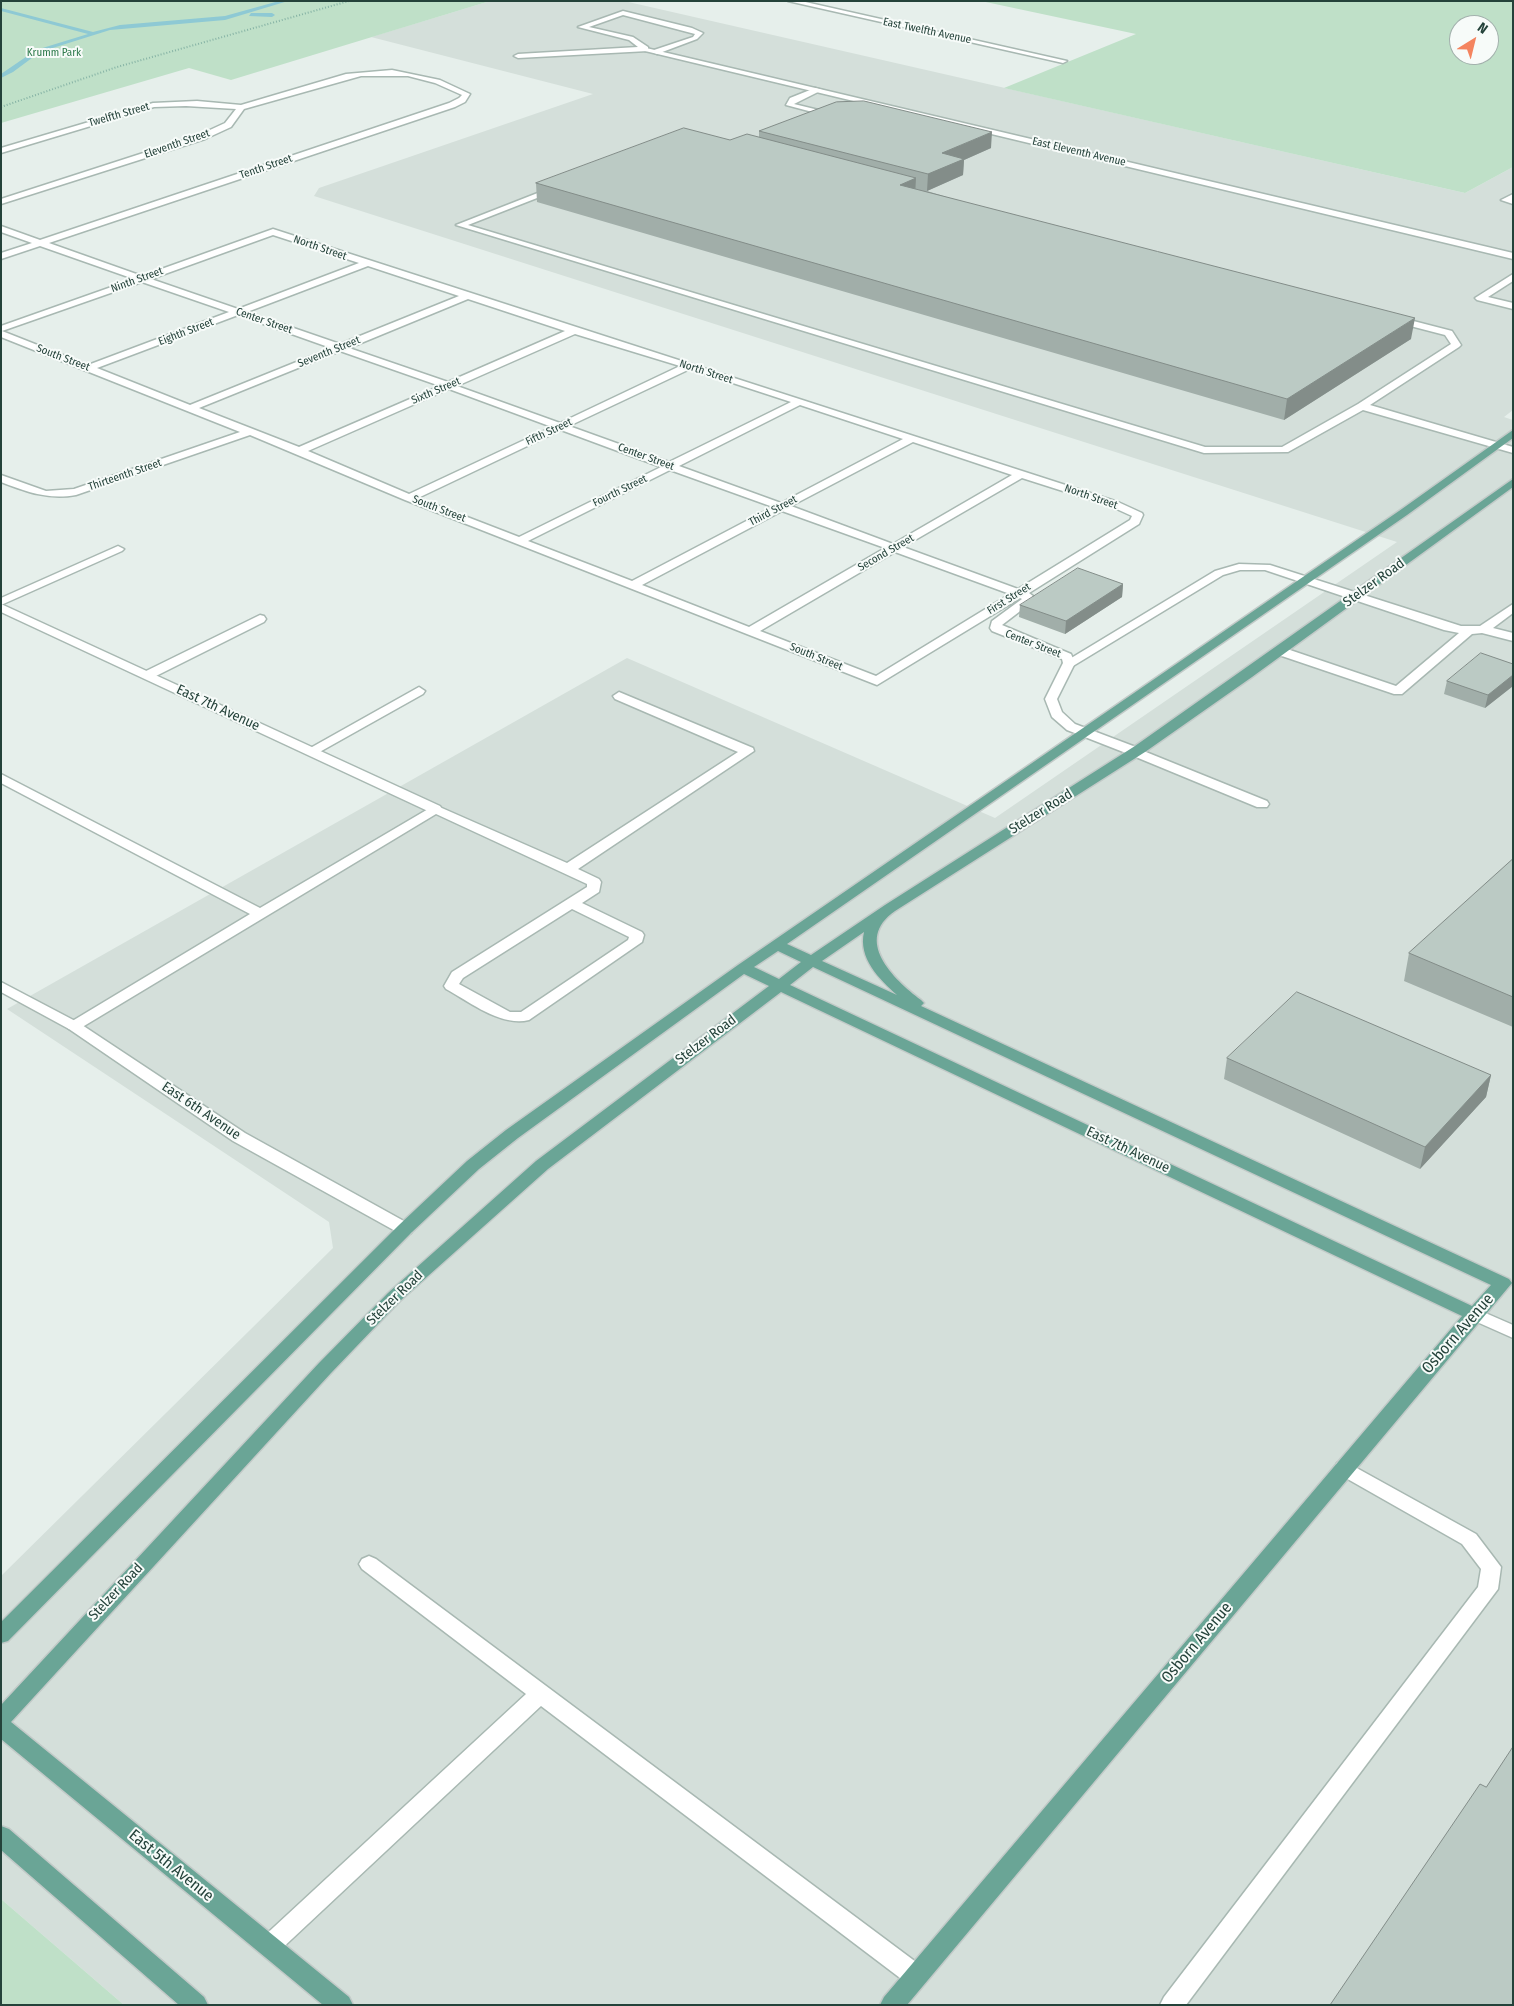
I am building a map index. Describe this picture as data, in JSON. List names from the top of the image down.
{
  "streets": {
    "main road": [
      "Stelzer Road",
      "East 7th Avenue",
      "Osborn Avenue",
      "East 5th Avenue"
    ],
    "street": [
      "East Twelfth Avenue",
      "Twelfth Street",
      "Eleventh Street",
      "East Eleventh Avenue",
      "Tenth Street",
      "North Street",
      "Ninth Street",
      "Center Street",
      "Eighth Street",
      "Seventh Street",
      "South Street",
      "Sixth Street",
      "Fifth Street",
      "Thirteenth Street",
      "Fourth Street",
      "Third Street",
      "Second Street",
      "First Street",
      "East 6th Avenue"
    ]
  },
  "crossings": [
    ["Twelfth Street", "Eleventh Street"],
    ["Twelfth Street", "Tenth Street"],
    ["Eleventh Street", "Tenth Street"],
    ["Tenth Street", "Center Street"],
    ["North Street", "Ninth Street"],
    ["North Street", "Eighth Street"],
    ["North Street", "Seventh Street"],
    ["North Street", "Sixth Street"],
    ["North Street", "Fifth Street"],
    ["North Street", "Fourth Street"],
    ["North Street", "Third Street"],
    ["North Street", "Second Street"],
    ["North Street", "First Street"],
    ["Ninth Street", "Center Street"],
    ["Center Street", "Eighth Street"],
    ["Center Street", "Seventh Street"],
    ["Center Street", "Sixth Street"],
    ["Center Street", "Fifth Street"],
    ["Center Street", "Fourth Street"],
    ["Center Street", "Third Street"],
    ["Center Street", "Second Street"],
    ["Center Street", "Stelzer Road"],
    ["Center Street", "First Street"],
    ["Eighth Street", "South Street"],
    ["Seventh Street", "South Street"],
    ["South Street", "Sixth Street"],
    ["South Street", "Fifth Street"],
    ["South Street", "Thirteenth Street"],
    ["South Street", "Fourth Street"],
    ["South Street", "Third Street"],
    ["South Street", "Second Street"],
    ["South Street", "First Street"],
    ["Stelzer Road", "East 7th Avenue"],
    ["East 7th Avenue", "Osborn Avenue"]
  ],
  "parks": ["Krumm Park"],
  "north": "top right"
}
